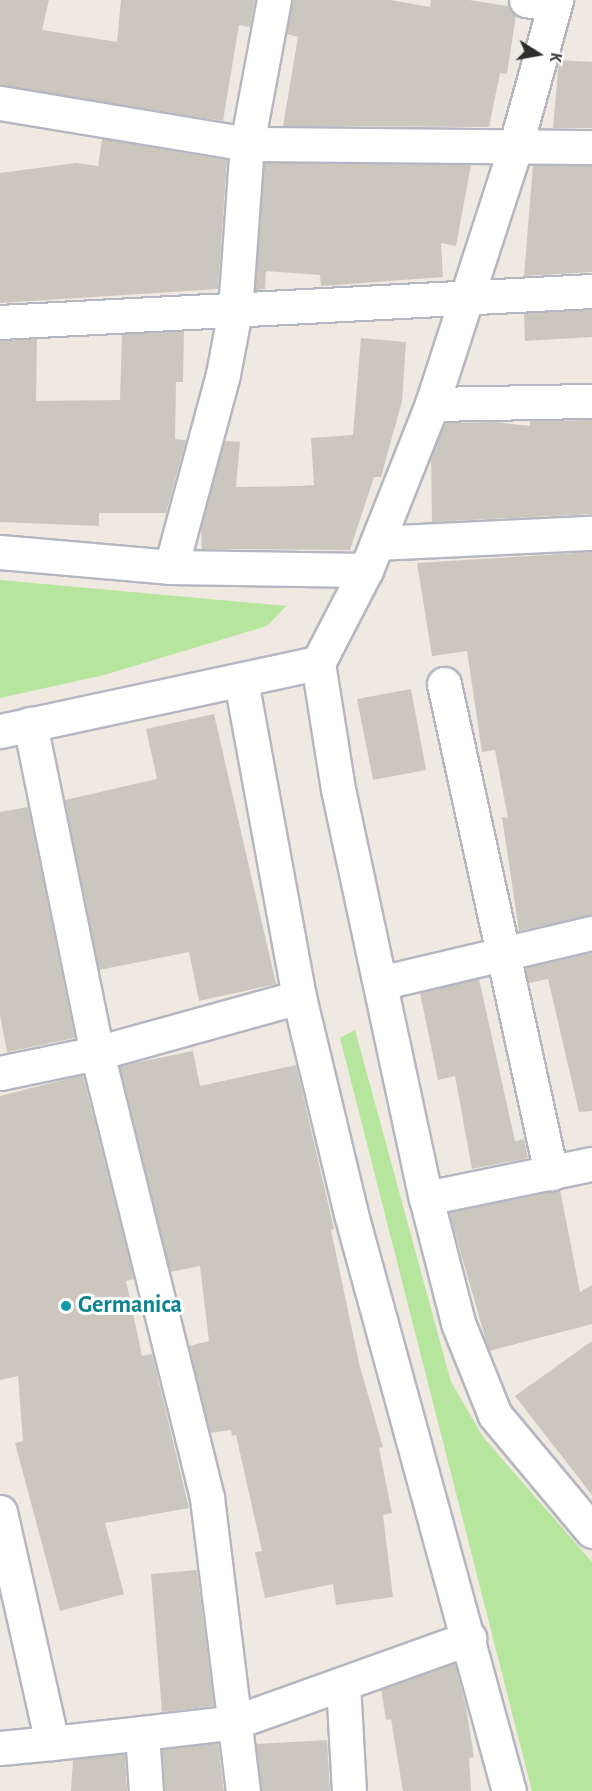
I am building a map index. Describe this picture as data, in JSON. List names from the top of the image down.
{
  "places": ["Germanica"],
  "north": "right"
}
